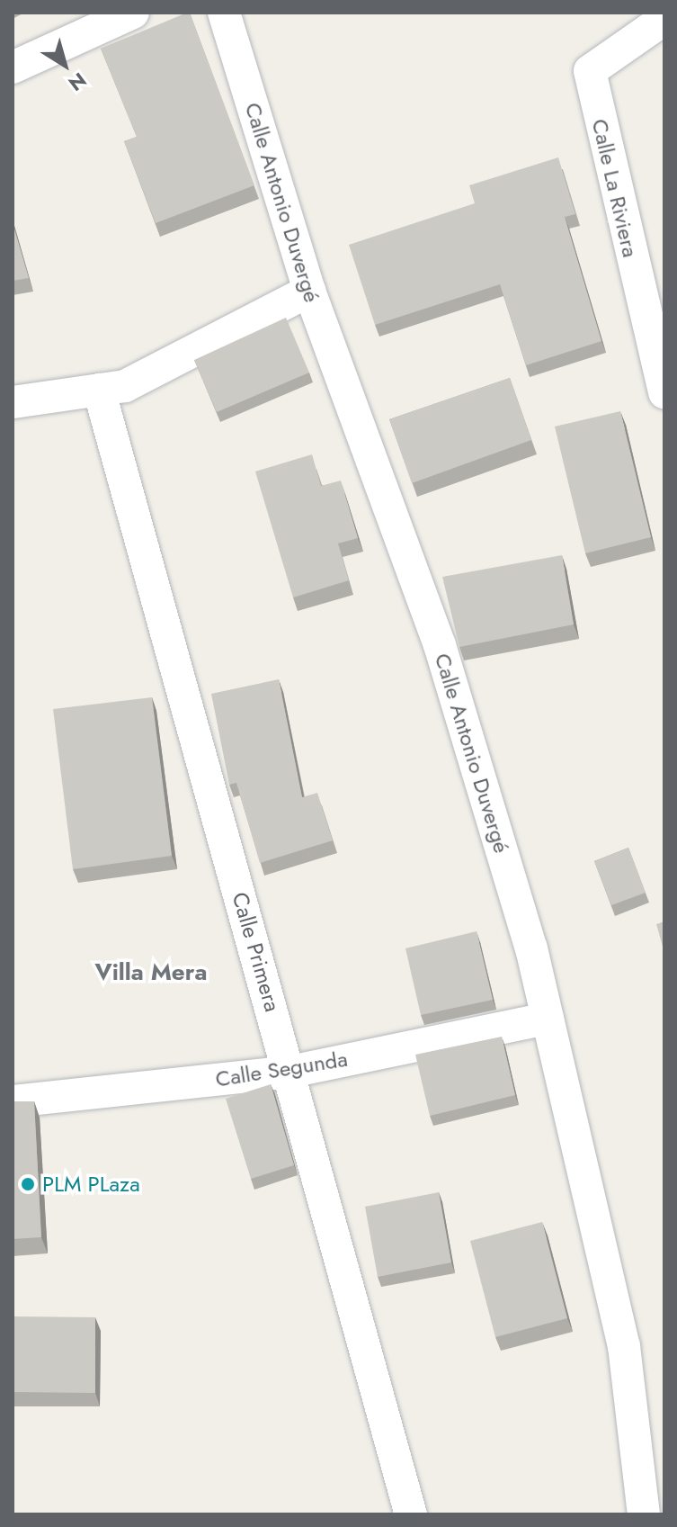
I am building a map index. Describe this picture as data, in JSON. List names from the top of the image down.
{
  "streets": {
    "street": [
      "Calle La Riviera",
      "Calle Antonio Duvergé",
      "Calle Primera",
      "Calle Segunda"
    ]
  },
  "crossings": [
    ["Calle Antonio Duvergé", "Calle Segunda"],
    ["Calle Primera", "Calle Segunda"]
  ],
  "districts": ["Villa Mera"],
  "places": ["PLM PLaza"],
  "north": "bottom right"
}
